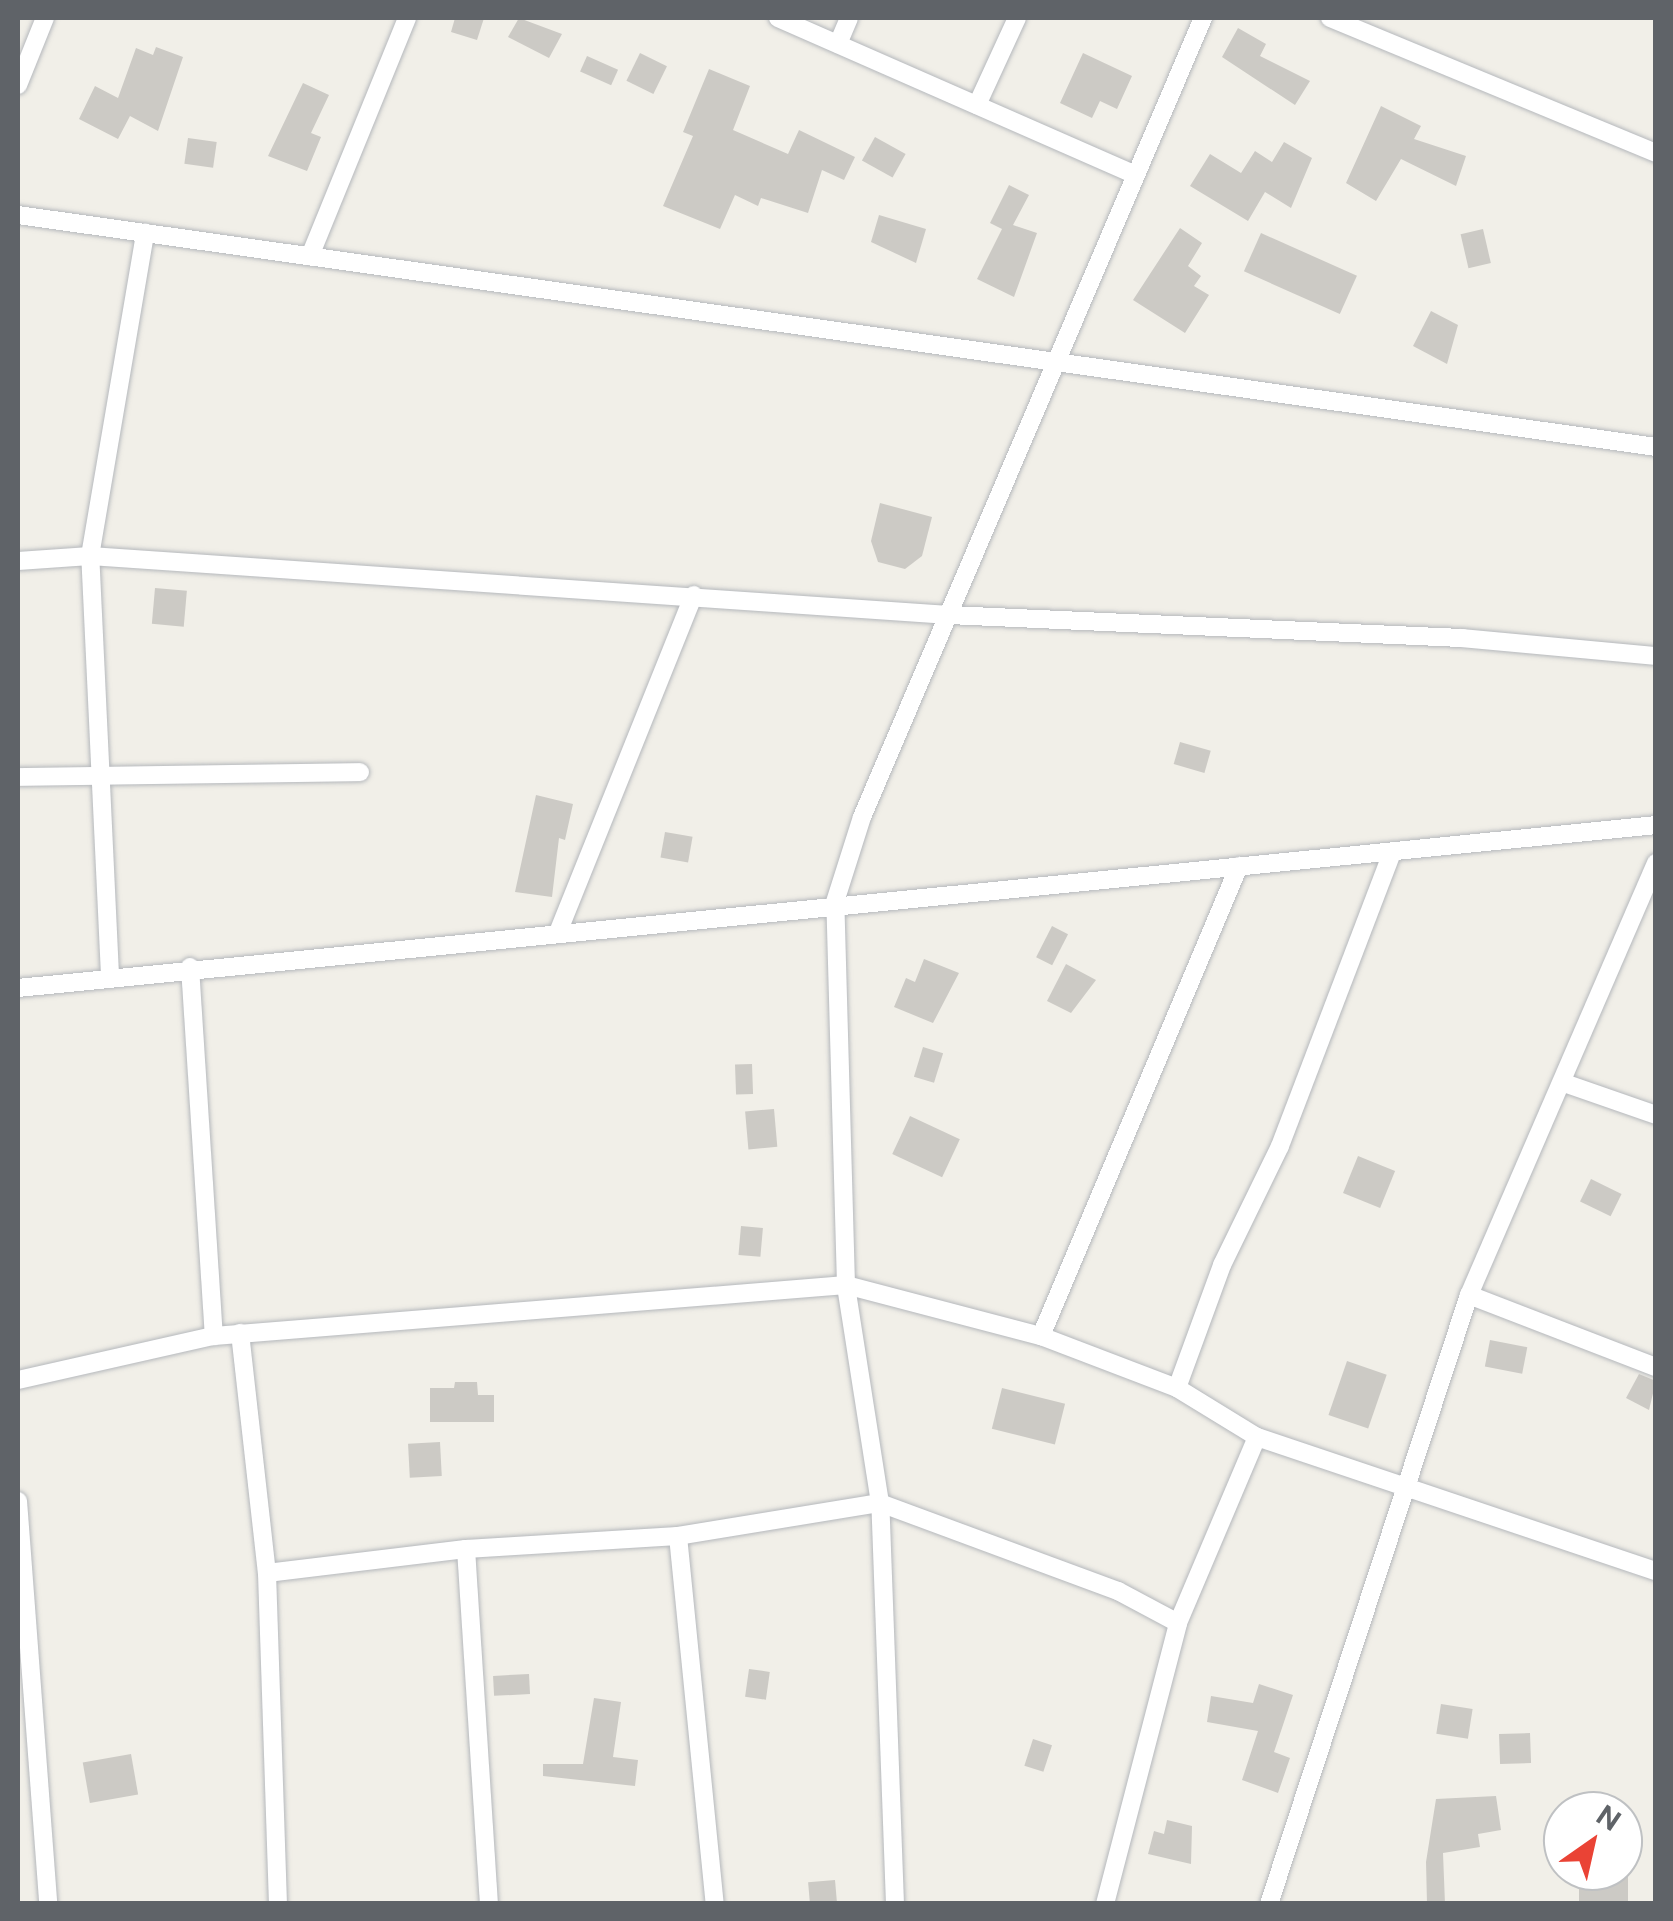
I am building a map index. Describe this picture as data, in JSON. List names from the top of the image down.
{
  "north": "top right"
}
